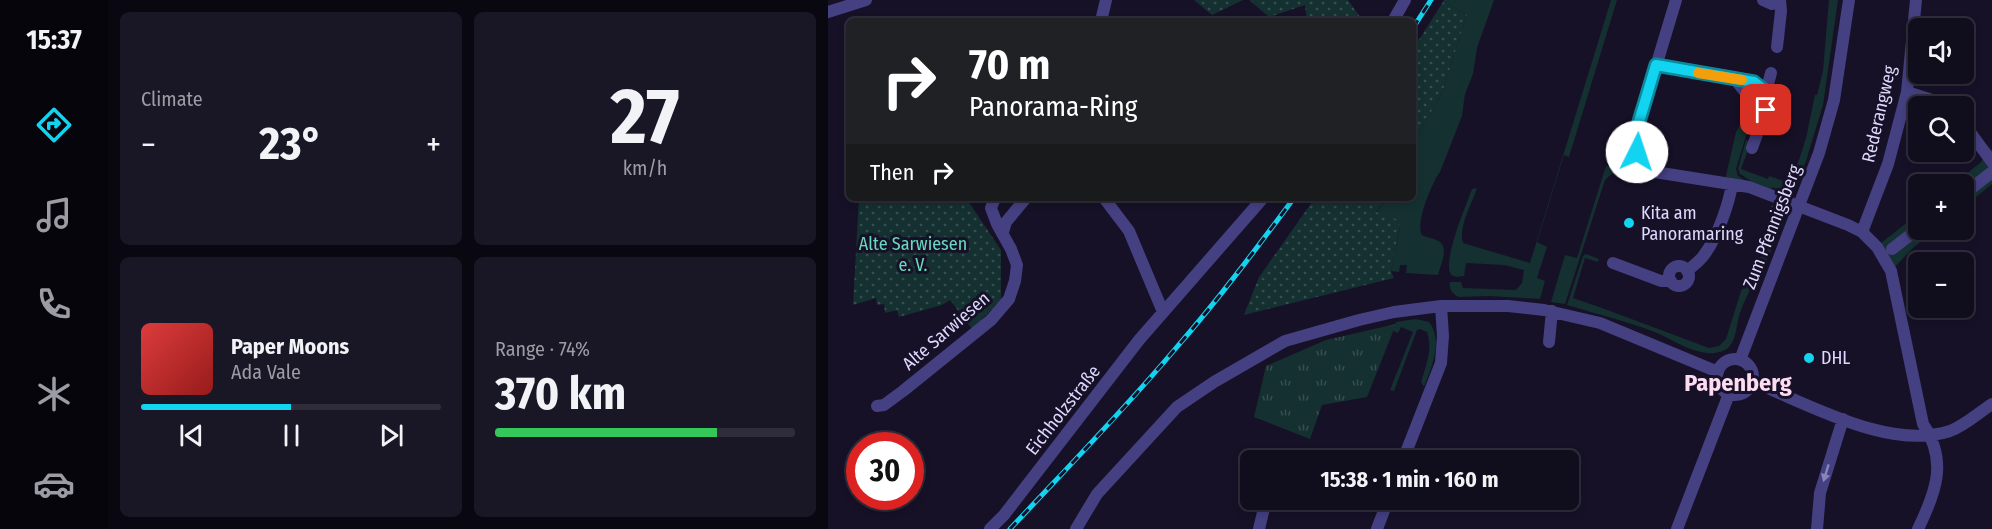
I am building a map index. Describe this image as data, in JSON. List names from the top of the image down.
{
  "streets": {
    "street": [
      "Rederangweg",
      "Zum Pfennigsberg",
      "Alte Sarwiesen",
      "Eichholzstraße"
    ]
  },
  "districts": ["Papenberg"],
  "parks": ["Alte Sarwiesen e. V."],
  "places": ["Kita am Panoramaring", "DHL"],
  "page": {
    "tabs": "15:37",
    "tile": [
      "Climate",
      ["27", "km/h"],
      ["Range · 74%", "370 km"]
    ],
    "map_buttons": ["+", "−"],
    "turn": ["70 m", "Panorama-Ring"],
    "heat": ["−", "23°", "+"],
    "then": "Then",
    "song": ["Paper Moons", "Ada Vale"],
    "limit": "30",
    "trip": "15:38 · 1 min · 160 m"
  }
}
